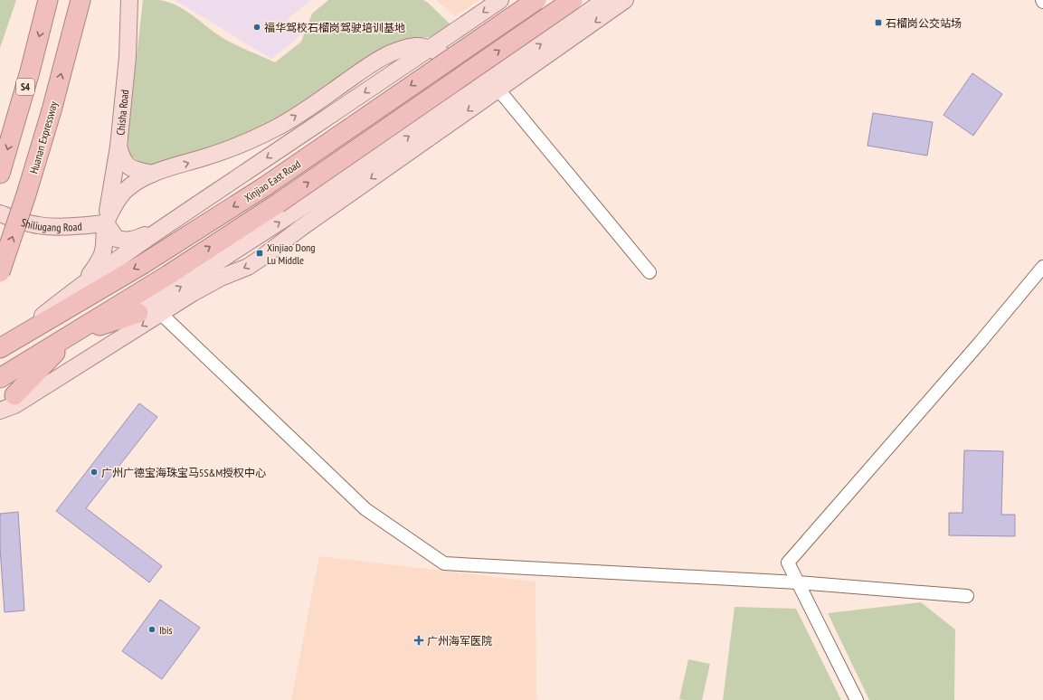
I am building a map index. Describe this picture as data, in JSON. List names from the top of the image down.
{
  "streets": {
    "highway": ["S4", "Huanan Expressway", "Xinjiao East Road"],
    "main road": ["Chisha Road", "Shiliugang Road"]
  },
  "crossings": [
    ["Chisha Road", "Shiliugang Road"]
  ],
  "places": {
    "transit": ["石榴岗公交站场", "Xinjiao Dong Lu Middle"],
    "other": ["福华驾校石榴岗驾驶培训基地", "广州广德宝海珠宝马5S&M授权中心", "Ibis"],
    "health": ["广州海军医院"]
  }
}
